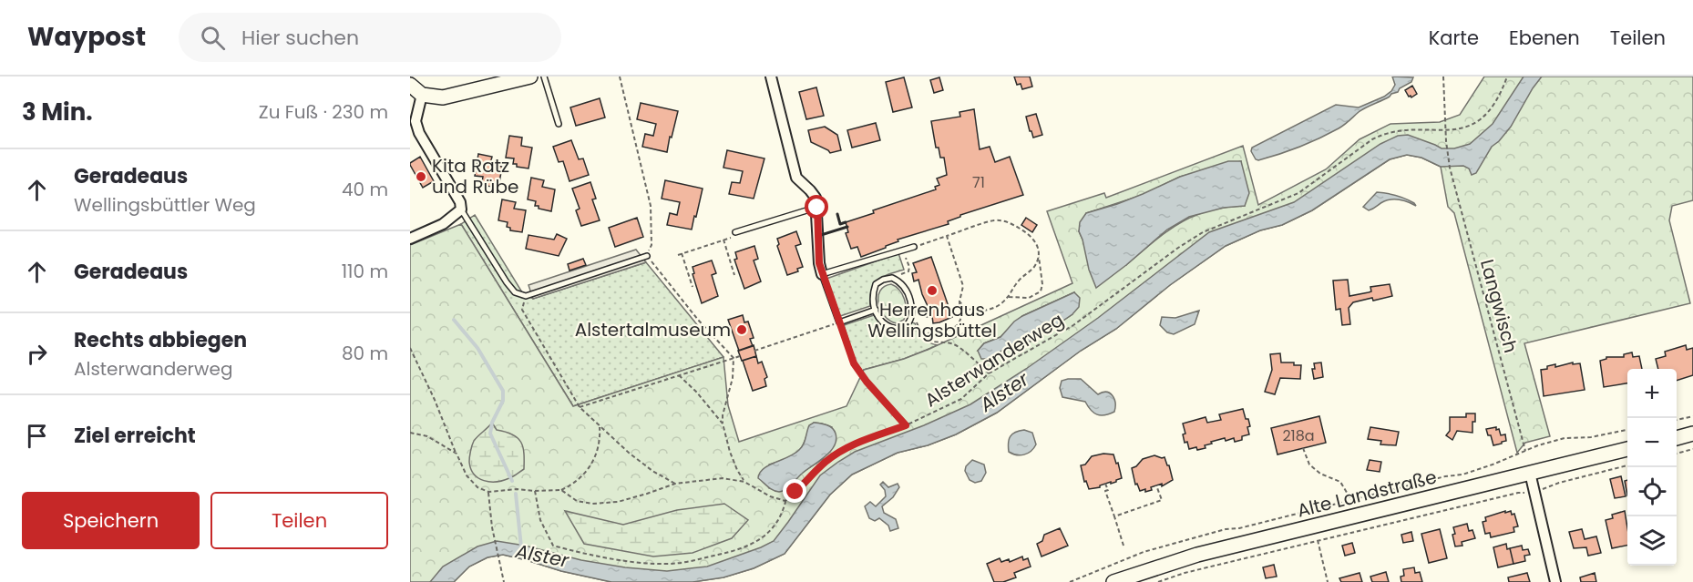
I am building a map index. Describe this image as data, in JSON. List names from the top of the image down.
{
  "streets": {
    "main road": ["Alte Landstraße"],
    "path": ["Langwisch", "Alsterwanderweg"]
  },
  "crossings": [
    ["Langwisch", "Alsterwanderweg"]
  ],
  "water": ["Alster"],
  "places": ["Kita Ratz und Rübe", "Herrenhaus Wellingsbüttel", "Alstertalmuseum"],
  "house_numbers": ["71", "218a"],
  "page": {
    "header": "Waypost",
    "search": "Hier suchen",
    "nav": ["Karte", "Ebenen", "Teilen"],
    "heading": ["3 Min.", "Zu Fuß · 230 m"],
    "list": [
      ["Geradeaus", "Wellingsbüttler Weg", "40 m"],
      ["Geradeaus", "110 m"],
      ["Rechts abbiegen", "Alsterwanderweg", "80 m"],
      "Ziel erreicht"
    ],
    "map_buttons": ["+", "−"],
    "buttons": ["Speichern", "Teilen"]
  }
}
